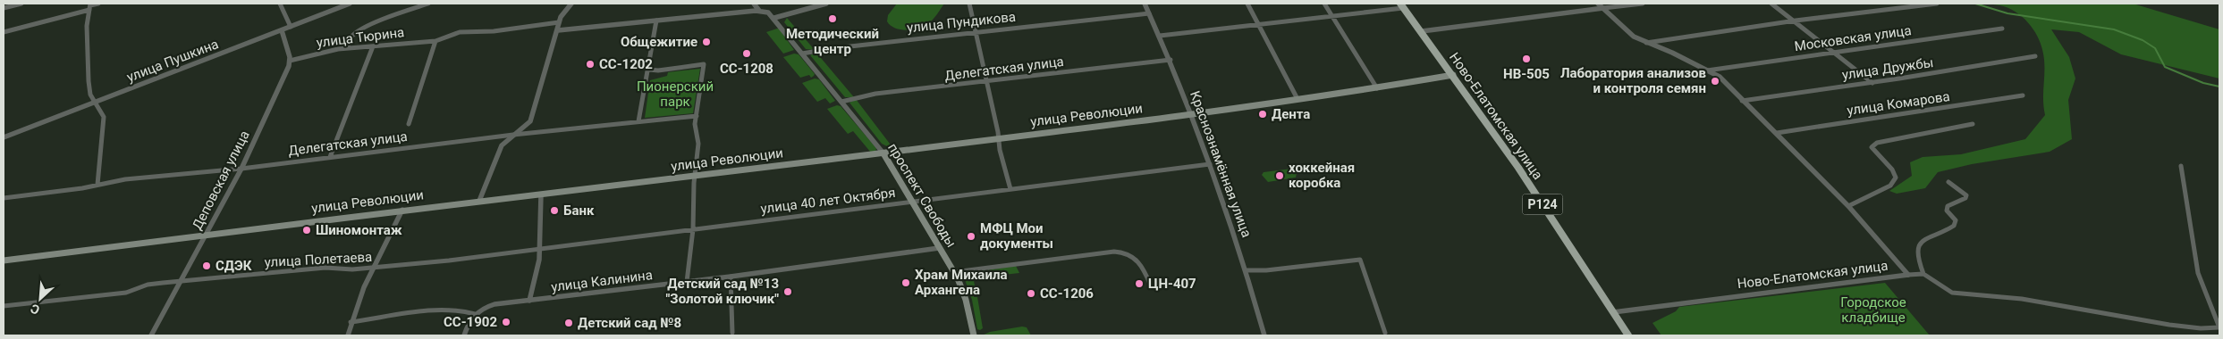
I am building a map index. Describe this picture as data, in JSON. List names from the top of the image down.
{
  "streets": {
    "main road": [
      "улица Революции",
      "Ново-Елатомская улица",
      "проспект Свободы",
      "Р124"
    ],
    "street": [
      "улица Пундикова",
      "улица Тюрина",
      "Московская улица",
      "улица Пушкина",
      "Делегатская улица",
      "улица Дружбы",
      "улица Комарова",
      "Краснознамённая улица",
      "Деповская улица",
      "улица 40 лет Октября",
      "улица Полетаева",
      "улица Калинина"
    ]
  },
  "crossings": [
    ["улица Пундикова", "Краснознамённая улица"],
    ["улица Пундикова", "проспект Свободы"],
    ["улица Тюрина", "Деповская улица"],
    ["Делегатская улица", "Краснознамённая улица"],
    ["Делегатская улица", "Деповская улица"],
    ["Делегатская улица", "проспект Свободы"],
    ["улица Революции", "Ново-Елатомская улица"],
    ["улица Революции", "Краснознамённая улица"],
    ["улица Революции", "Деповская улица"],
    ["улица Революции", "проспект Свободы"],
    ["Краснознамённая улица", "улица 40 лет Октября"],
    ["Деповская улица", "улица Полетаева"],
    ["проспект Свободы", "улица 40 лет Октября"],
    ["проспект Свободы", "улица Калинина"],
    ["улица 40 лет Октября", "улица Полетаева"]
  ],
  "parks": ["Пионерский парк", "Городское кладбище"],
  "places": [
    "Методический центр",
    "Общежитие",
    "СС-1208",
    "НВ-505",
    "СС-1202",
    "Лаборатория анализов и контроля семян",
    "Дента",
    "хоккейная коробка",
    "Банк",
    "Шиномонтаж",
    "МФЦ Мои документы",
    "СДЭК",
    "Храм Михаила Архангела",
    "ЦН-407",
    "Детский сад №13 \"Золотой ключик\"",
    "СС-1206",
    "СС-1902",
    "Детский сад №8"
  ],
  "north": "bottom left"
}
